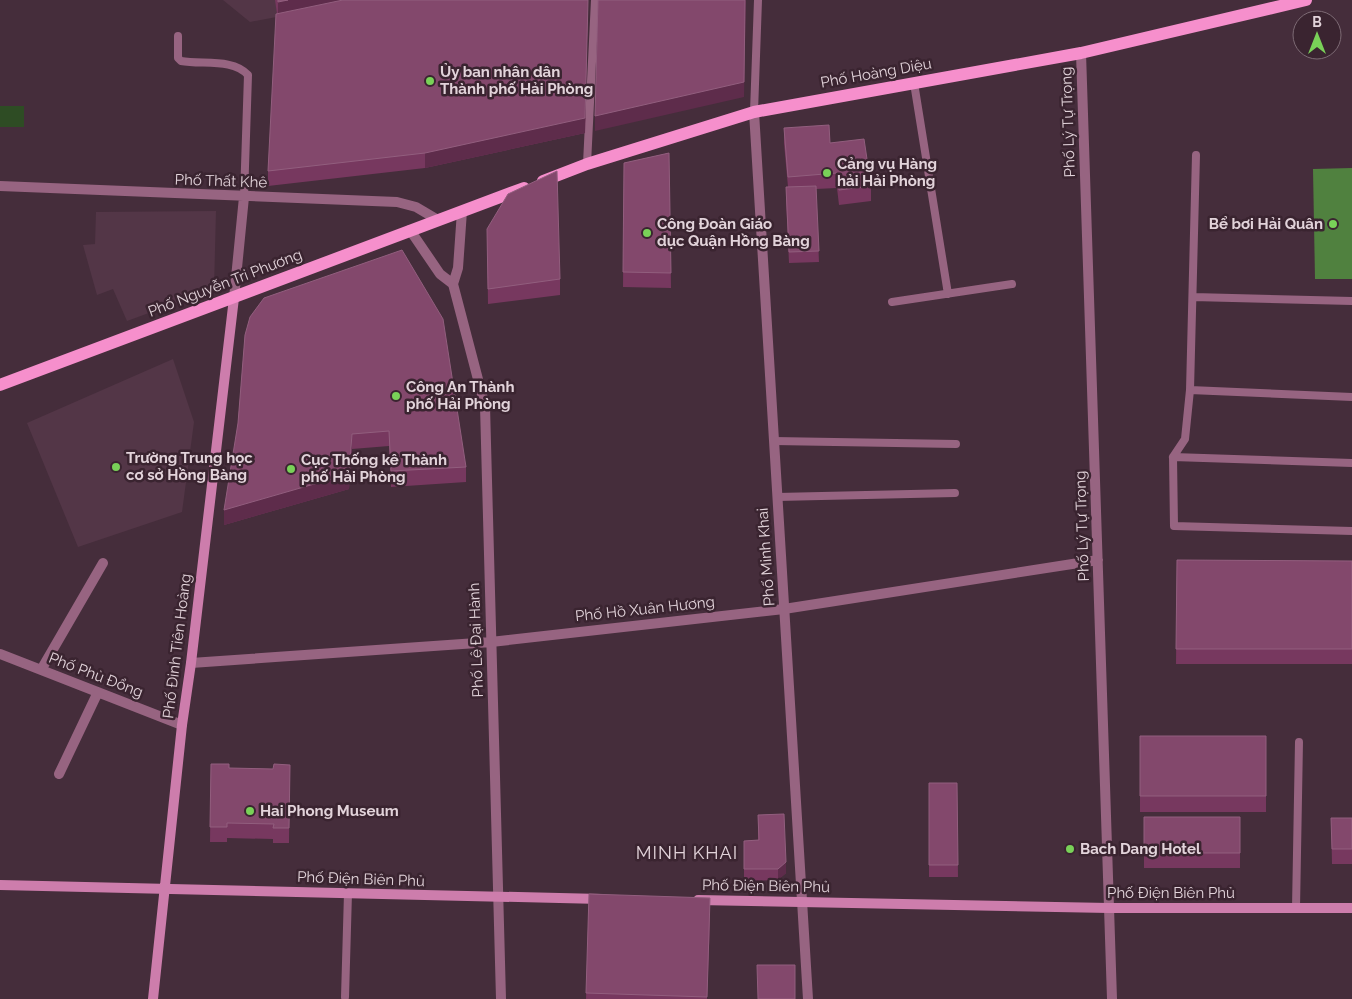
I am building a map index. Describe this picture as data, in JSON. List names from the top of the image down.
{
  "streets": {
    "main road": [
      "Phố Hoàng Diệu",
      "Phố Nguyễn Tri Phương",
      "Phố Đinh Tiên Hoàng",
      "Phố Điện Biên Phủ"
    ],
    "street": [
      "Phố Lý Tự Trọng",
      "Phố Thất Khê",
      "Phố Minh Khai",
      "Phố Hồ Xuân Hương",
      "Phố Lê Đại Hành",
      "Phố Phù Đổng"
    ]
  },
  "crossings": [
    ["Phố Hoàng Diệu", "Phố Lý Tự Trọng"],
    ["Phố Hoàng Diệu", "Phố Nguyễn Tri Phương"],
    ["Phố Hoàng Diệu", "Phố Minh Khai"],
    ["Phố Hoàng Diệu", "Phố Lê Đại Hành"],
    ["Phố Lý Tự Trọng", "Phố Hồ Xuân Hương"],
    ["Phố Lý Tự Trọng", "Phố Điện Biên Phủ"],
    ["Phố Thất Khê", "Phố Nguyễn Tri Phương"],
    ["Phố Nguyễn Tri Phương", "Phố Lê Đại Hành"],
    ["Phố Nguyễn Tri Phương", "Phố Đinh Tiên Hoàng"],
    ["Phố Minh Khai", "Phố Hồ Xuân Hương"],
    ["Phố Minh Khai", "Phố Điện Biên Phủ"],
    ["Phố Hồ Xuân Hương", "Phố Lê Đại Hành"],
    ["Phố Hồ Xuân Hương", "Phố Đinh Tiên Hoàng"],
    ["Phố Lê Đại Hành", "Phố Điện Biên Phủ"],
    ["Phố Đinh Tiên Hoàng", "Phố Phù Đổng"],
    ["Phố Đinh Tiên Hoàng", "Phố Điện Biên Phủ"]
  ],
  "districts": ["MINH KHAI"],
  "places": [
    "Ủy ban nhân dân Thành phố Hải Phòng",
    "Cảng vụ Hàng hải Hải Phòng",
    "Bể bơi Hải Quân",
    "Công Đoàn Giáo dục Quận Hồng Bàng",
    "Công An Thành phố Hải Phòng",
    "Trường Trung học cơ sở Hồng Bàng",
    "Cục Thống kê Thành phố Hải Phòng",
    "Hai Phong Museum",
    "Bach Dang Hotel"
  ],
  "north": "top"
}
